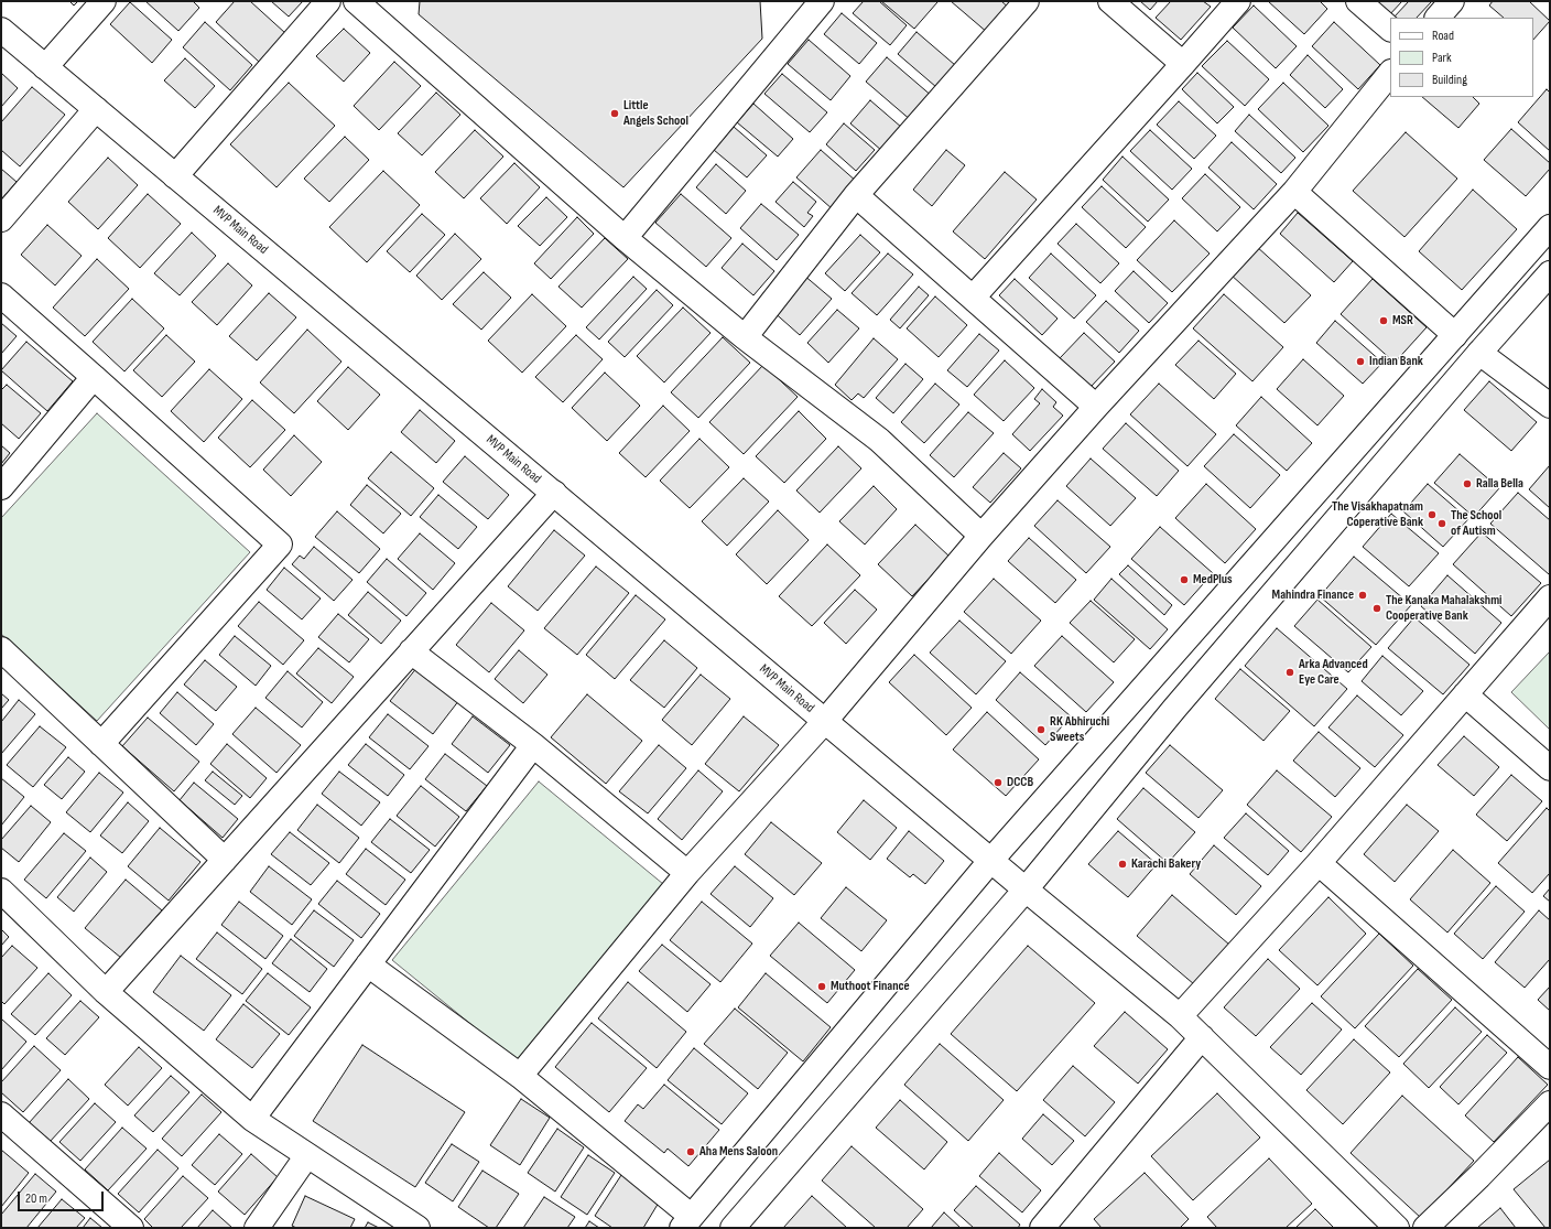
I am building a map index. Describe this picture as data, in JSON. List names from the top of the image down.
{
  "streets": {
    "street": ["MVP Main Road"]
  },
  "places": [
    "Little Angels School",
    "MSR",
    "Indian Bank",
    "Ralla Bella",
    "The Visakhapatnam Coperative Bank",
    "The School of Autism",
    "MedPlus",
    "Mahindra Finance",
    "The Kanaka Mahalakshmi Cooperative Bank",
    "Arka Advanced Eye Care",
    "RK Abhiruchi Sweets",
    "DCCB",
    "Karachi Bakery",
    "Muthoot Finance",
    "Aha Mens Saloon"
  ],
  "legend": ["Road", "Park", "Building"],
  "scale_bar": "20 m"
}
